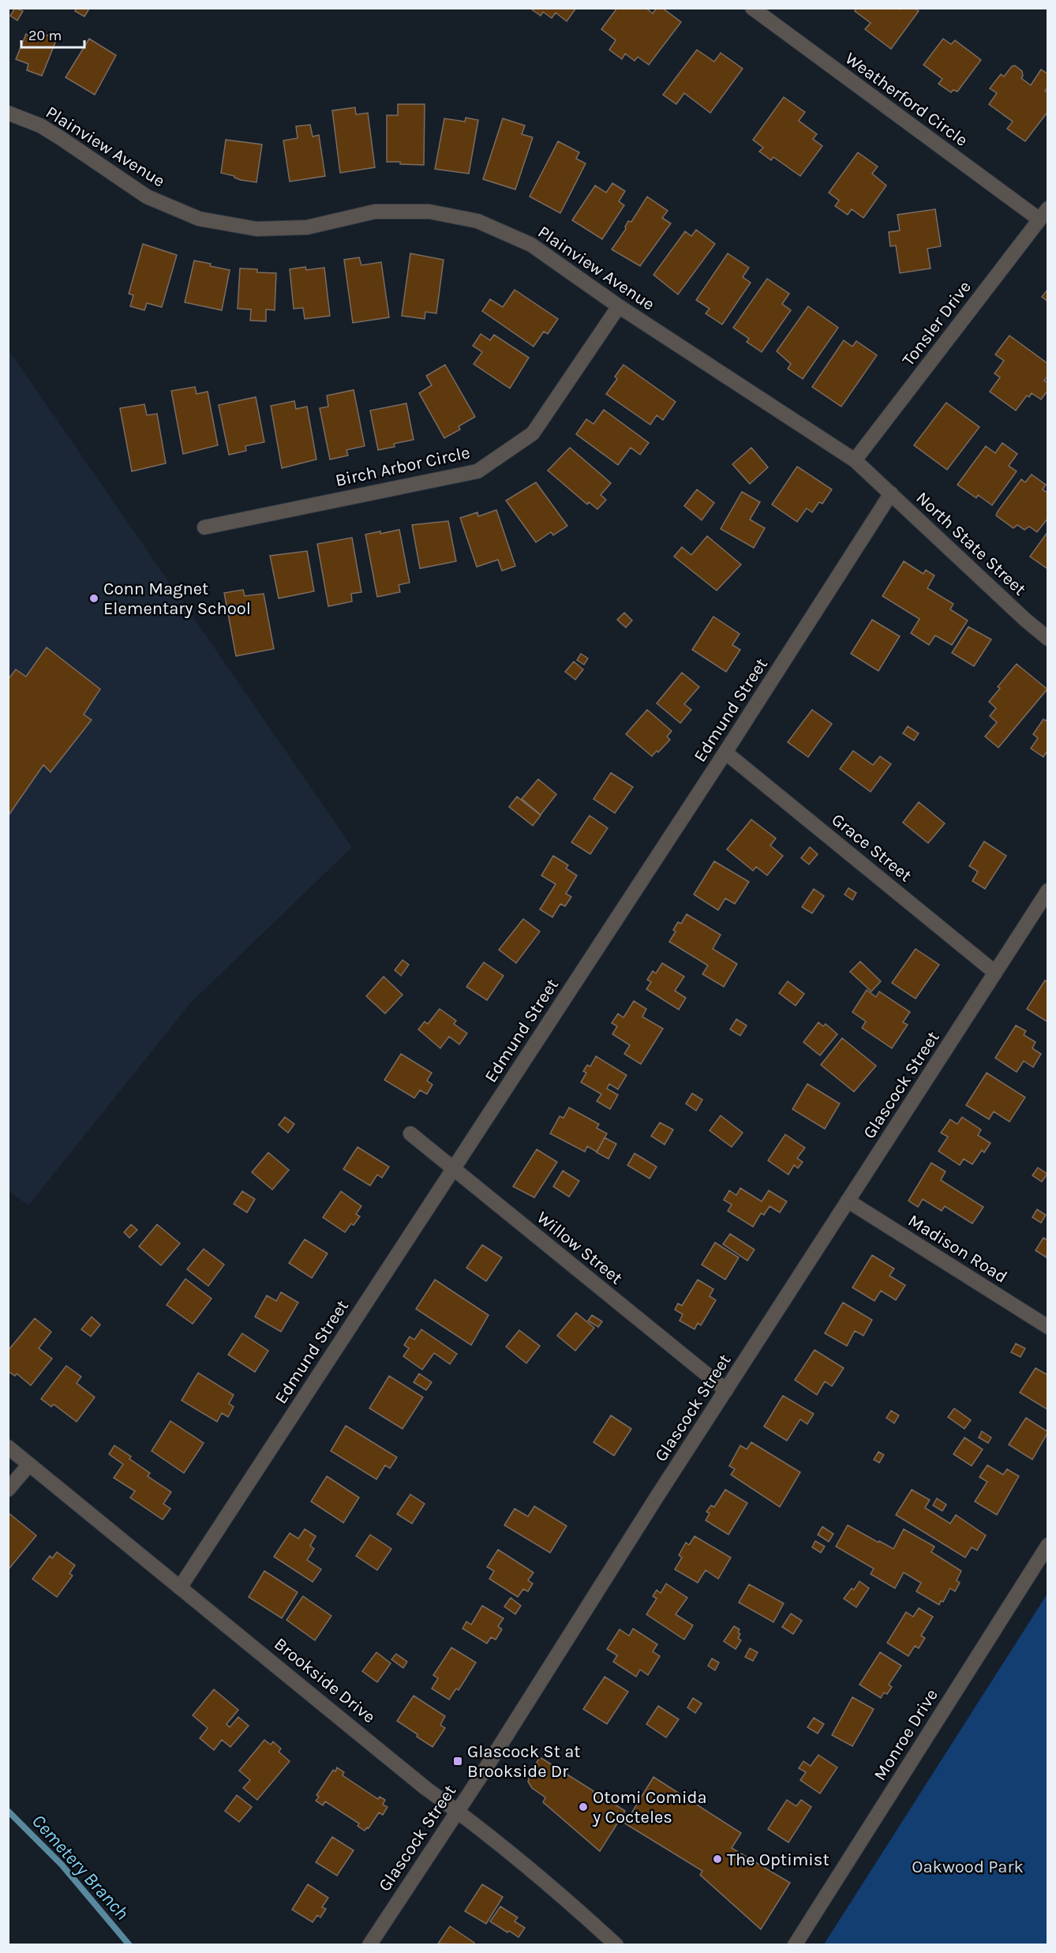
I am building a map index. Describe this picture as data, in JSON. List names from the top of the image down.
{
  "streets": {
    "street": [
      "Weatherford Circle",
      "Plainview Avenue",
      "Tonsler Drive",
      "Birch Arbor Circle",
      "North State Street",
      "Edmund Street",
      "Grace Street",
      "Glascock Street",
      "Willow Street",
      "Madison Road",
      "Brookside Drive",
      "Monroe Drive"
    ]
  },
  "crossings": [
    ["Weatherford Circle", "Tonsler Drive"],
    ["Plainview Avenue", "Tonsler Drive"],
    ["Plainview Avenue", "Birch Arbor Circle"],
    ["Plainview Avenue", "North State Street"],
    ["Plainview Avenue", "Edmund Street"],
    ["North State Street", "Edmund Street"],
    ["Edmund Street", "Grace Street"],
    ["Edmund Street", "Willow Street"],
    ["Edmund Street", "Brookside Drive"],
    ["Grace Street", "Glascock Street"],
    ["Glascock Street", "Willow Street"],
    ["Glascock Street", "Madison Road"],
    ["Glascock Street", "Brookside Drive"]
  ],
  "water": ["Cemetery Branch"],
  "parks": ["Oakwood Park"],
  "places": {
    "other": ["Conn Magnet Elementary School", "Otomi Comida y Cocteles", "The Optimist"],
    "transit": ["Glascock St at Brookside Dr"]
  },
  "scale_bar": "20 m"
}
